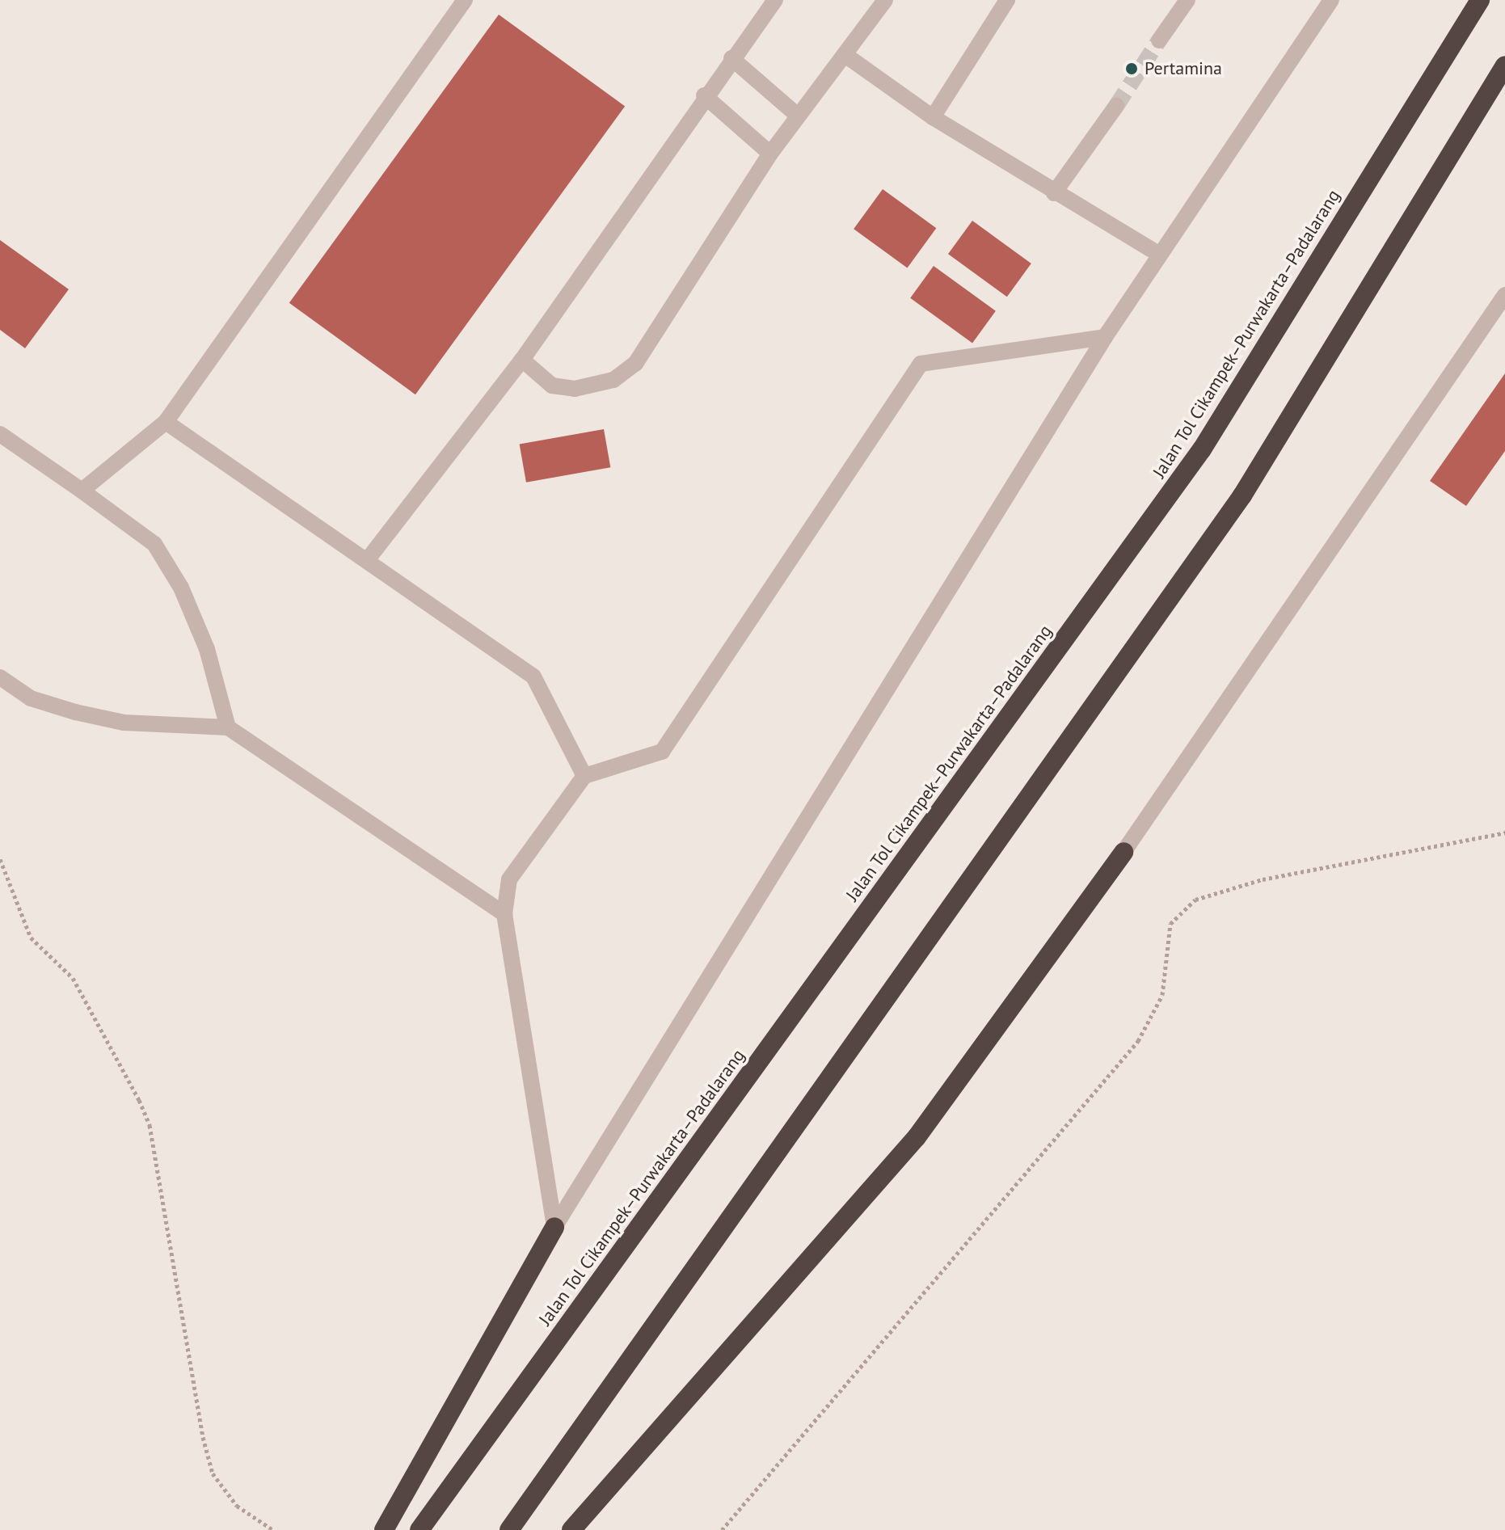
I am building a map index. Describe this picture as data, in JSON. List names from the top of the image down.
{
  "streets": {
    "highway": ["Jalan Tol Cikampek–Purwakarta–Padalarang"]
  },
  "places": ["Pertamina"]
}
